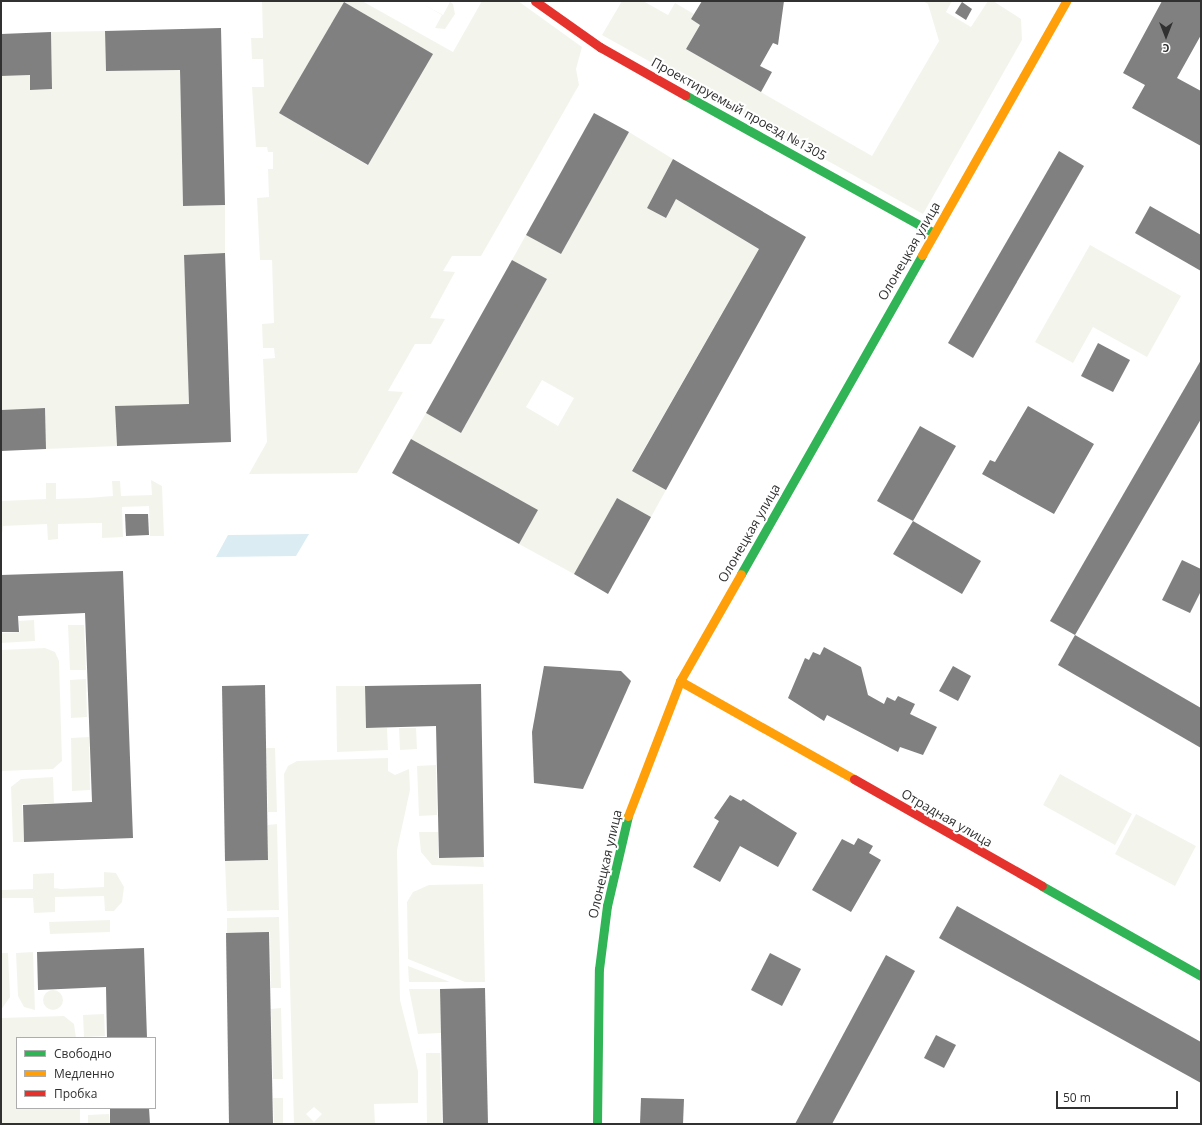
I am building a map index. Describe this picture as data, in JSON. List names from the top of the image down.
{
  "streets": {
    "street": ["Проектируемый проезд №1305", "Олонецкая улица", "Отрадная улица"]
  },
  "crossings": [
    ["Проектируемый проезд №1305", "Олонецкая улица"],
    ["Олонецкая улица", "Отрадная улица"]
  ],
  "legend": ["Свободно", "Медленно", "Пробка"],
  "scale_bar": "50 m",
  "north": "bottom"
}
